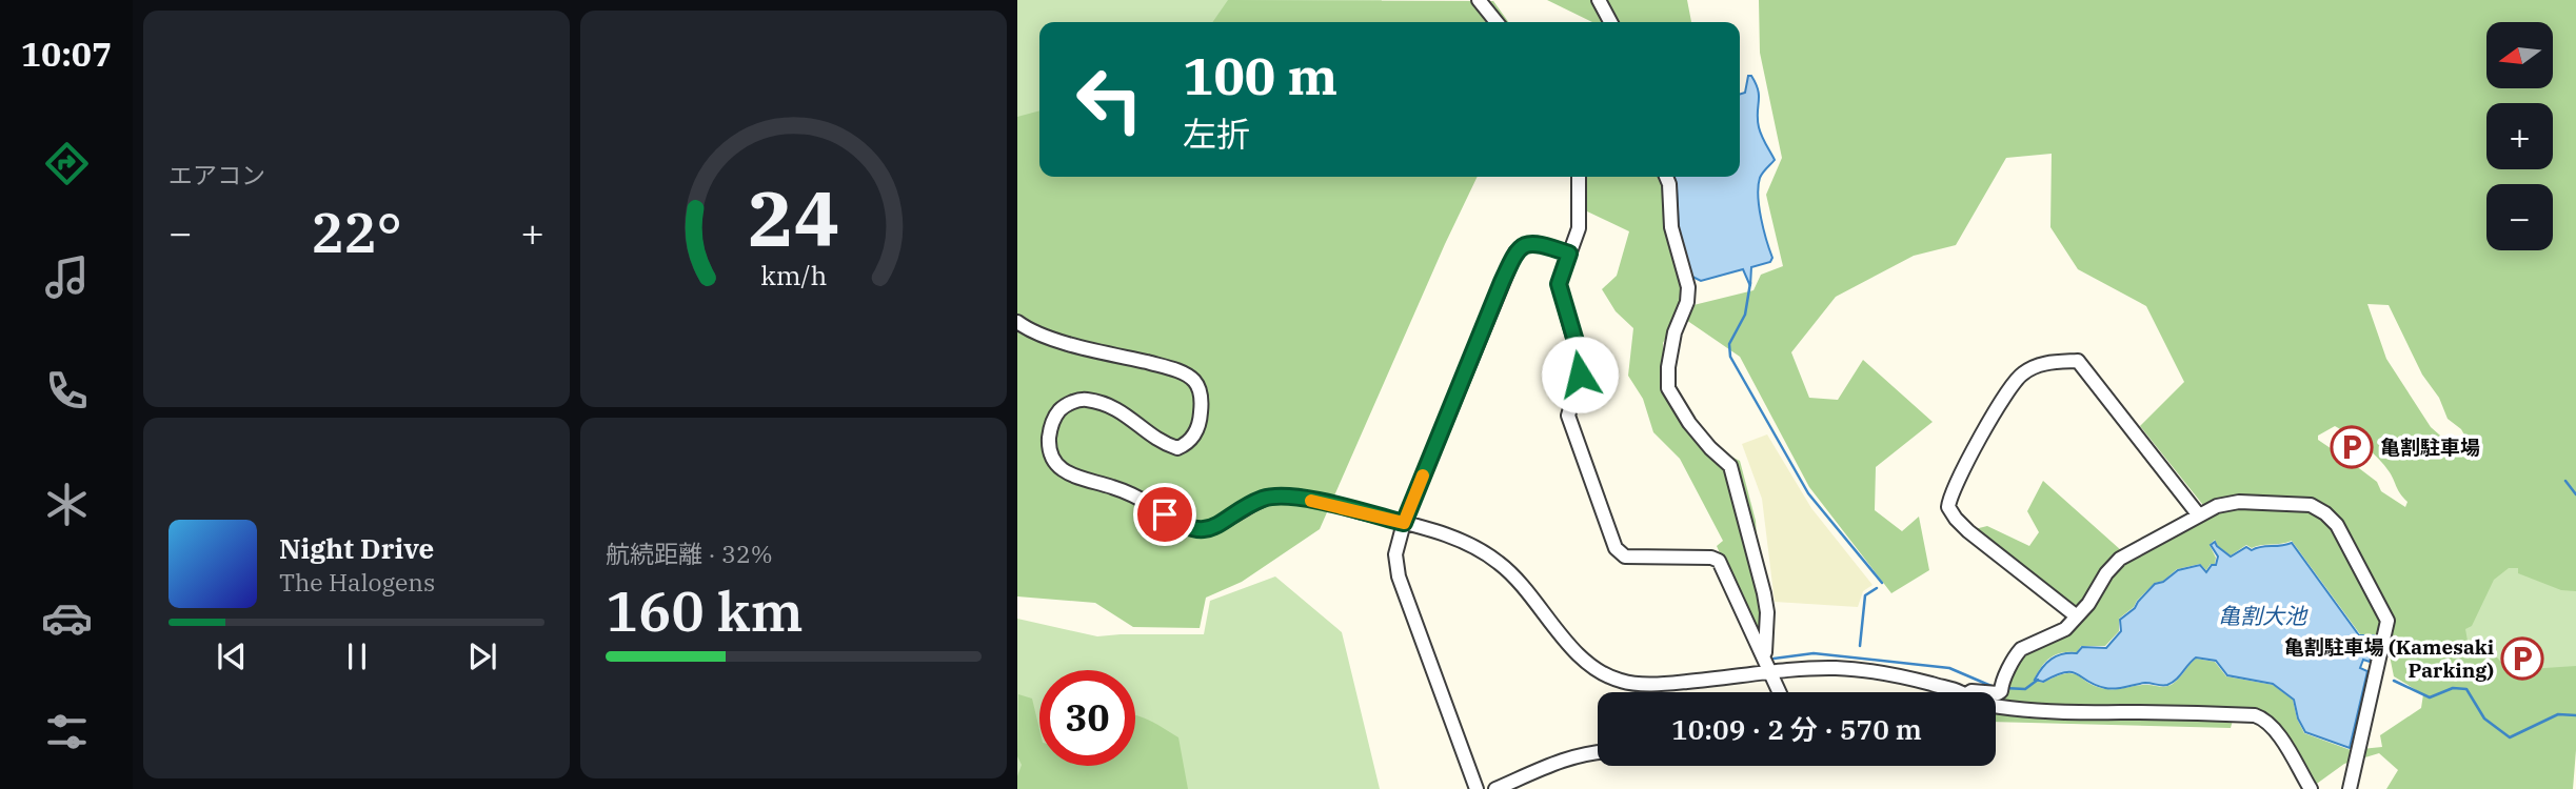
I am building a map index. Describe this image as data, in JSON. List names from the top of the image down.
{
  "water": ["亀割大池"],
  "places": {
    "parking": ["亀割駐車場", "亀割駐車場 (Kamesaki Parking)"]
  },
  "north": "left",
  "page": {
    "tabs": "10:07",
    "tile": [
      "エアコン",
      ["航続距離 · 32%", "160 km"]
    ],
    "map_buttons": ["+", "−"],
    "turn": ["100 m", "左折"],
    "heat": ["−", "22°", "+"],
    "song": ["Night Drive", "The Halogens"],
    "limit": "30",
    "trip": "10:09 · 2 分 · 570 m",
    "gauge": ["24", "km/h"]
  }
}
